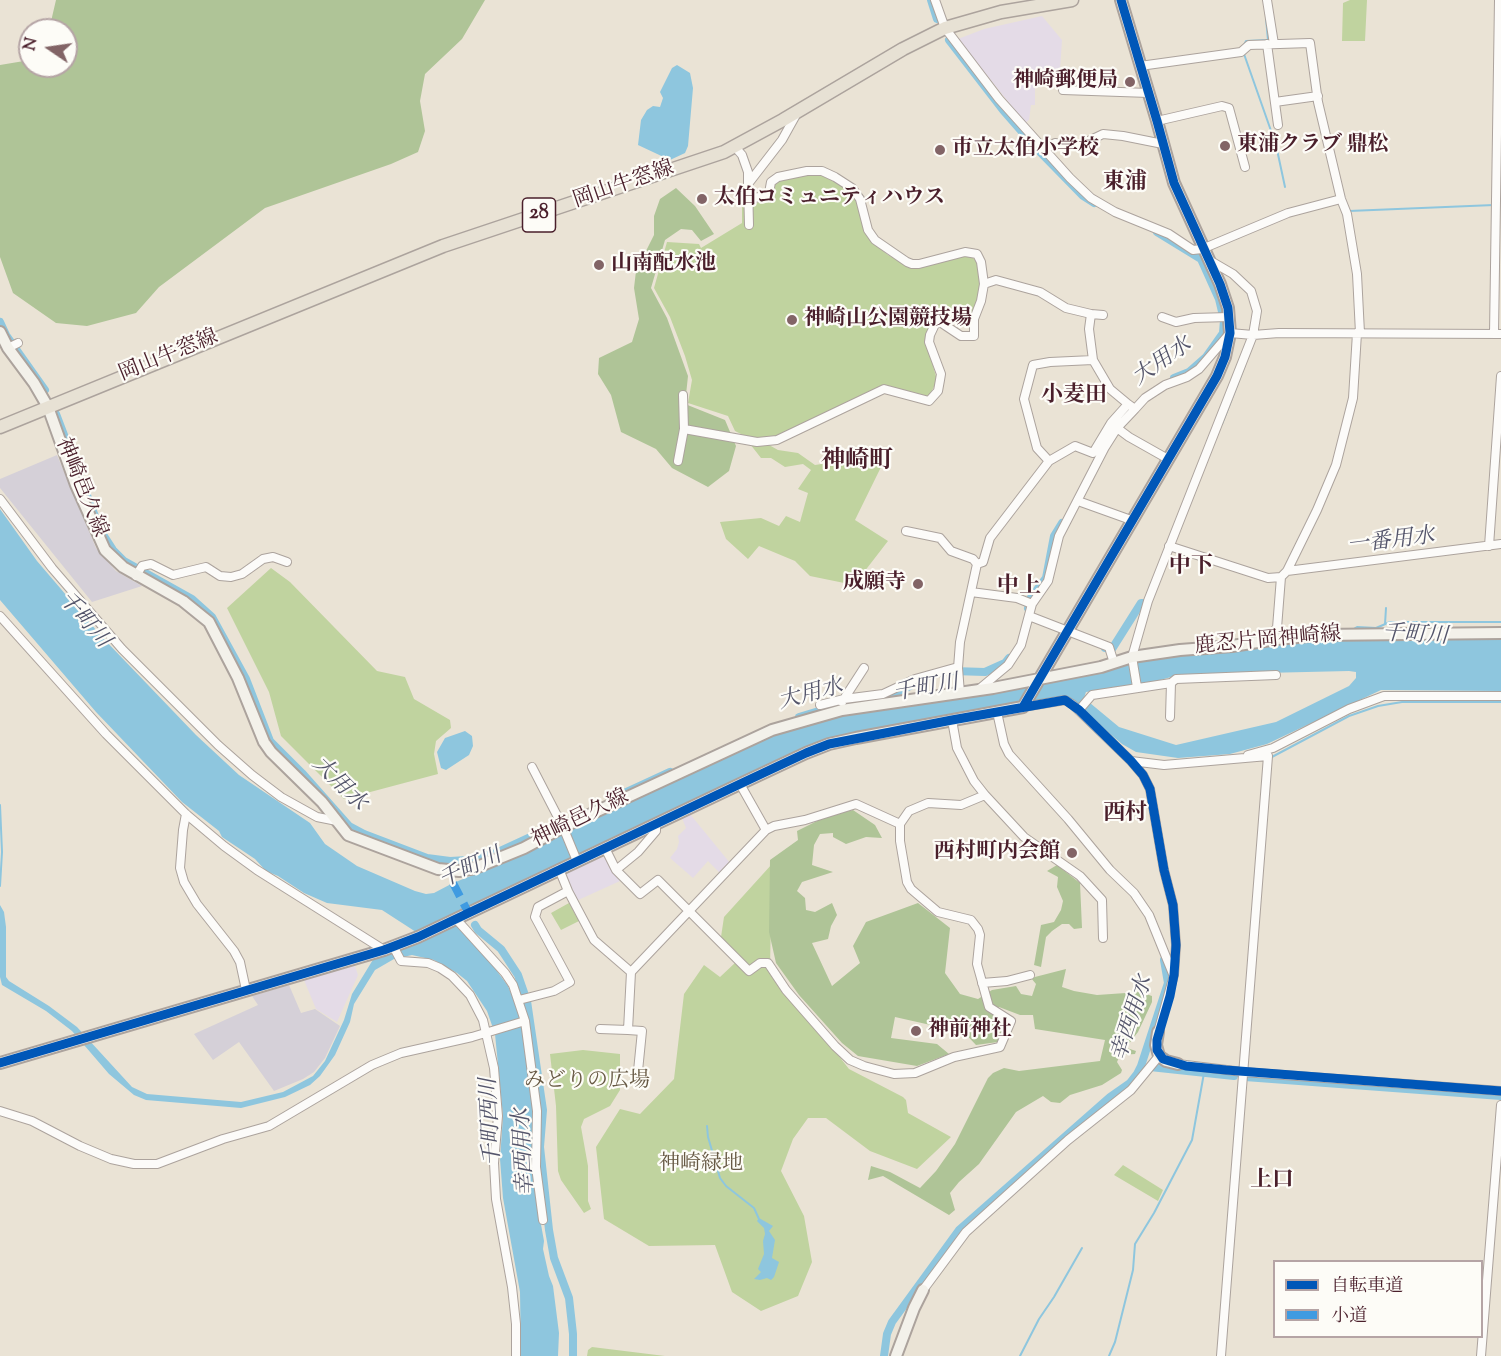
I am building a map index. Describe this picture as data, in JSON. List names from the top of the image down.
{
  "streets": {
    "main road": ["岡山牛窓線", "28"],
    "street": ["神崎邑久線", "鹿忍片岡神崎線"]
  },
  "crossings": [
    ["岡山牛窓線", "神崎邑久線"],
    ["神崎邑久線", "鹿忍片岡神崎線"]
  ],
  "districts": [
    "東浦",
    "小麦田",
    "神崎町",
    "中下",
    "中上",
    "西村",
    "上口"
  ],
  "water": [
    "大用水",
    "一番用水",
    "千町川",
    "幸西用水",
    "千町西川"
  ],
  "parks": ["みどりの広場", "神崎緑地"],
  "places": [
    "神崎郵便局",
    "東浦クラブ 鼎松",
    "市立太伯小学校",
    "太伯コミュニティハウス",
    "山南配水池",
    "神崎山公園競技場",
    "成願寺",
    "西村町内会館",
    "神前神社"
  ],
  "legend": ["自転車道", "小道"],
  "north": "left"
}
